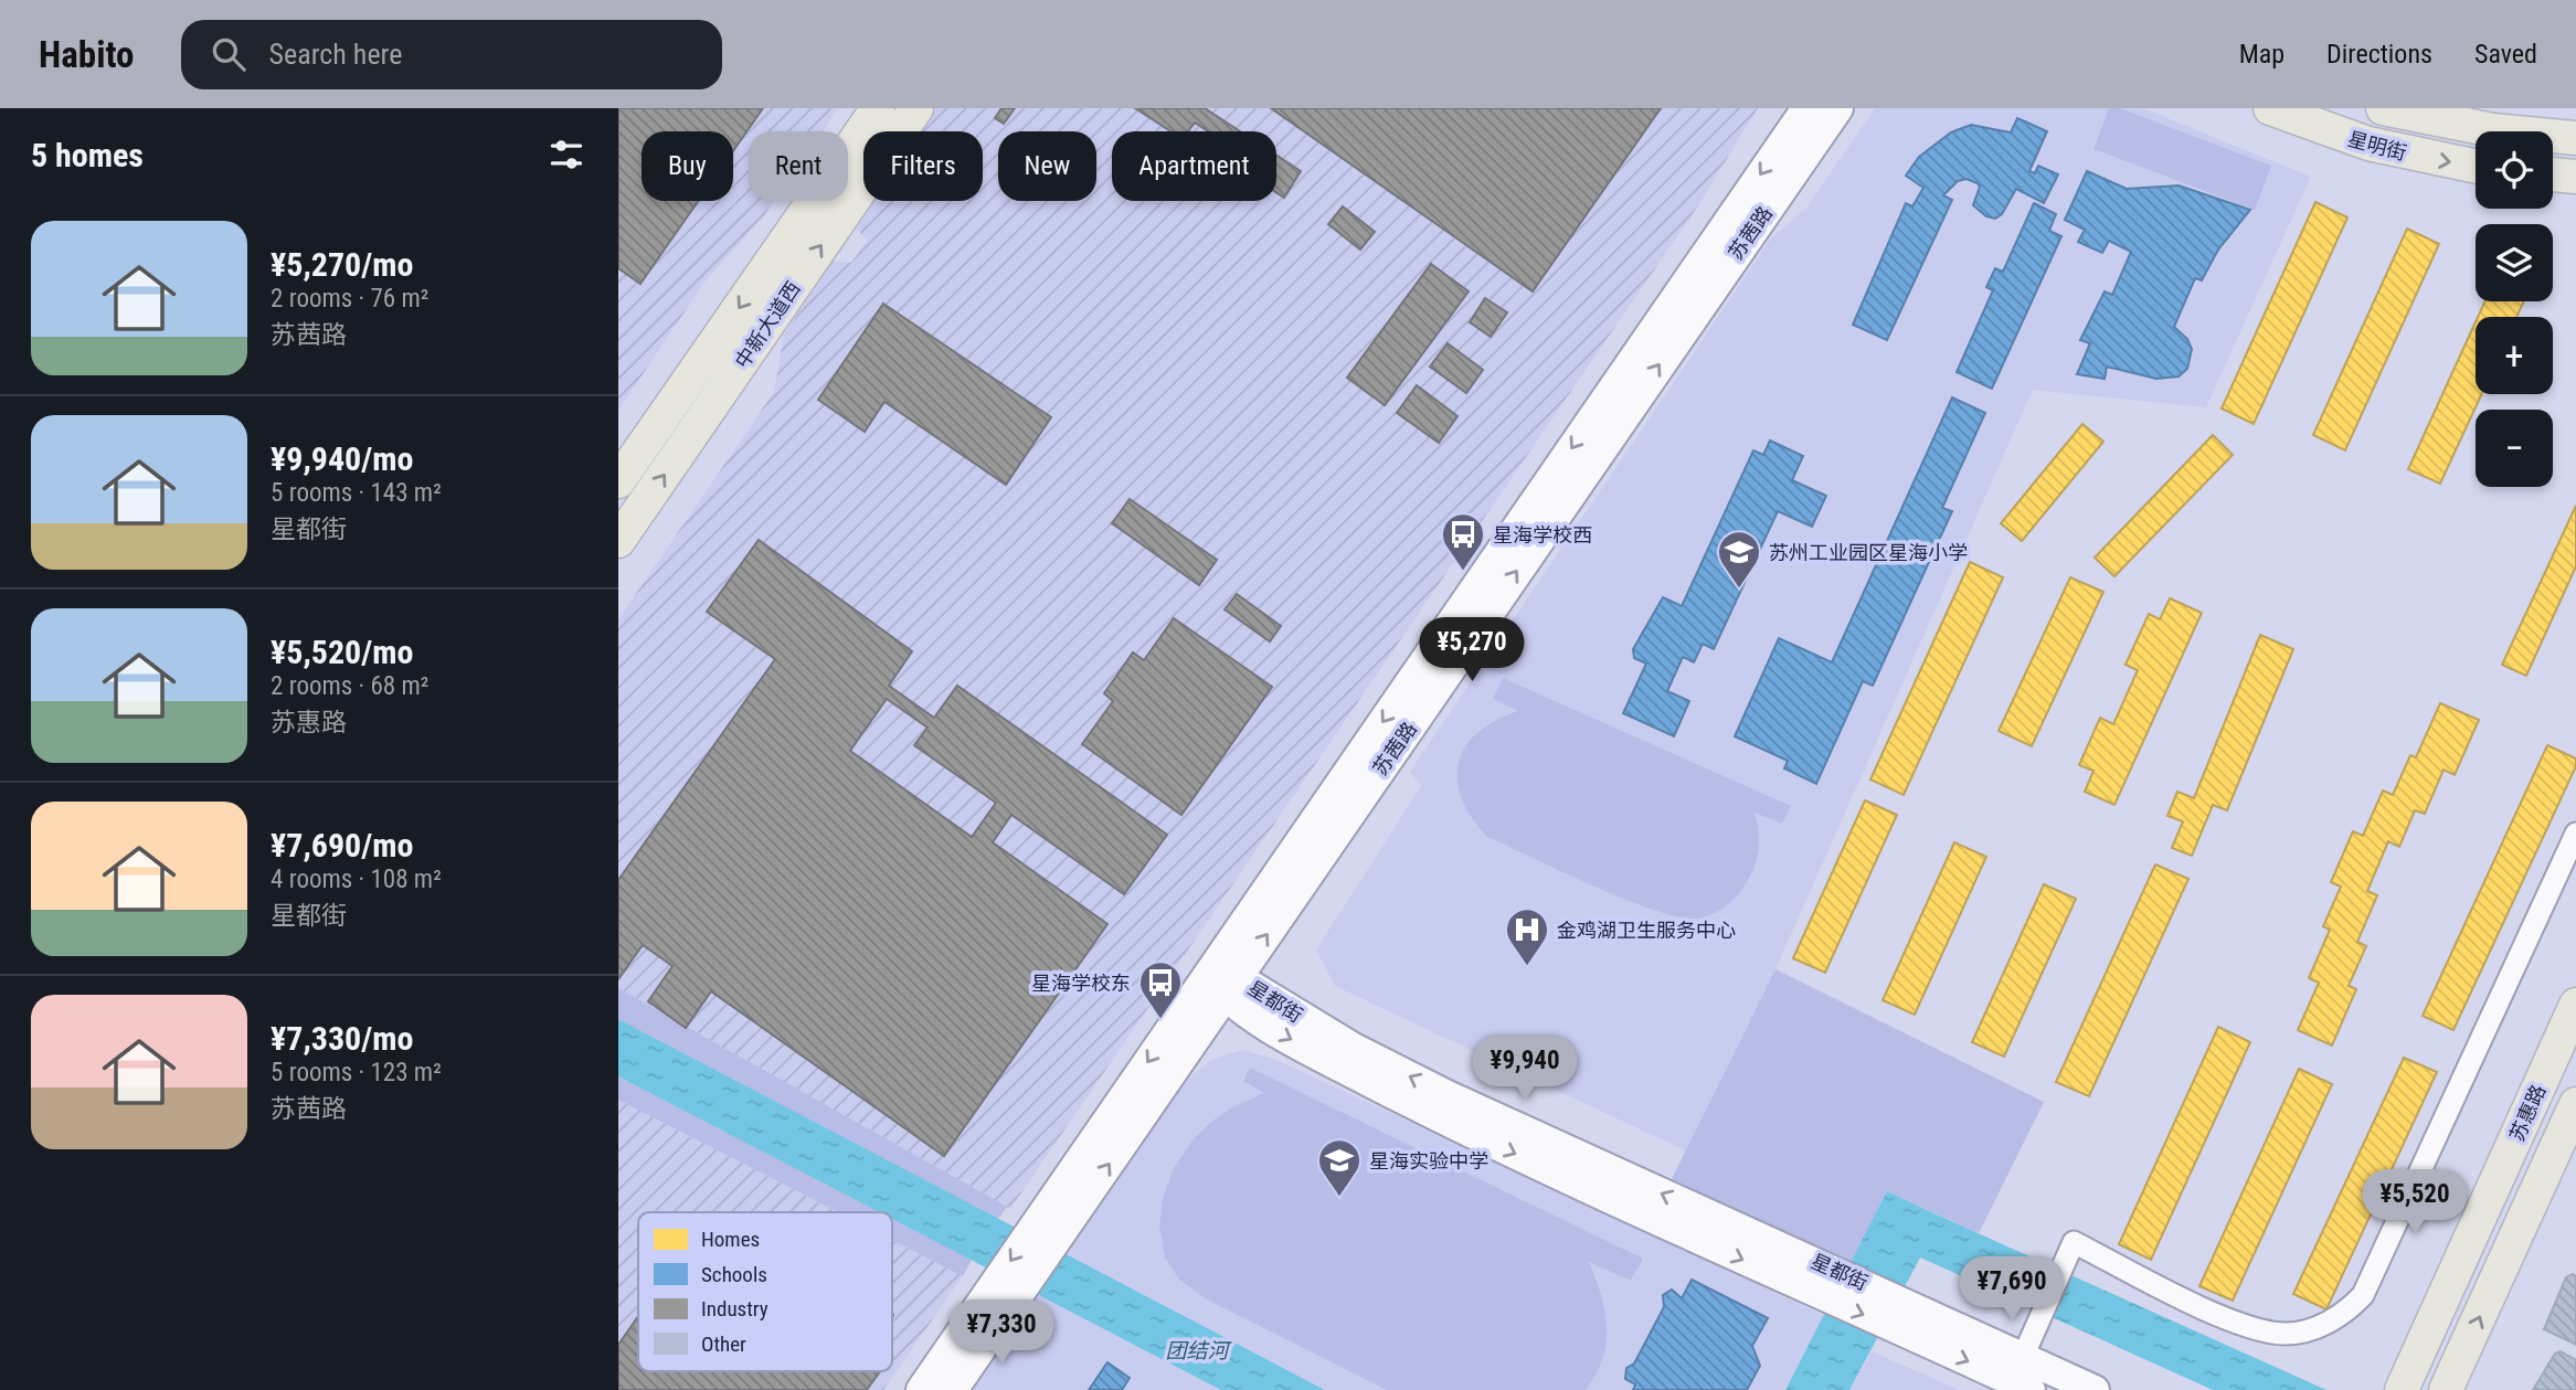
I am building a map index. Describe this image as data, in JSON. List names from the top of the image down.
{
  "streets": {
    "main road": [
      "星明街",
      "苏茜路",
      "中新大道西",
      "星都街",
      "苏惠路"
    ]
  },
  "crossings": [
    ["苏茜路", "星都街"]
  ],
  "water": ["团结河"],
  "places": {
    "bus stop": ["星海学校西", "星海学校东"],
    "school or university": ["苏州工业园区星海小学", "星海实验中学"],
    "hospital": ["金鸡湖卫生服务中心"]
  },
  "legend": [
    "Homes",
    "Schools",
    "Industry",
    "Other"
  ],
  "page": {
    "header": "Habito",
    "search": "Search here",
    "nav": ["Map", "Directions", "Saved"],
    "heading": "5 homes",
    "map_buttons": ["+", "−"],
    "chip": [
      "Buy",
      "Rent",
      "Filters",
      "New",
      "Apartment"
    ],
    "list": [
      {
        "name": "¥5,270/mo",
        "note": "2 rooms · 76 m² · 苏茜路"
      },
      {
        "name": "¥9,940/mo",
        "note": "5 rooms · 143 m² · 星都街"
      },
      {
        "name": "¥5,520/mo",
        "note": "2 rooms · 68 m² · 苏惠路"
      },
      {
        "name": "¥7,690/mo",
        "note": "4 rooms · 108 m² · 星都街"
      },
      {
        "name": "¥7,330/mo",
        "note": "5 rooms · 123 m² · 苏茜路"
      }
    ],
    "price": [
      "¥5,270",
      "¥9,940",
      "¥5,520",
      "¥7,690",
      "¥7,330"
    ]
  }
}
